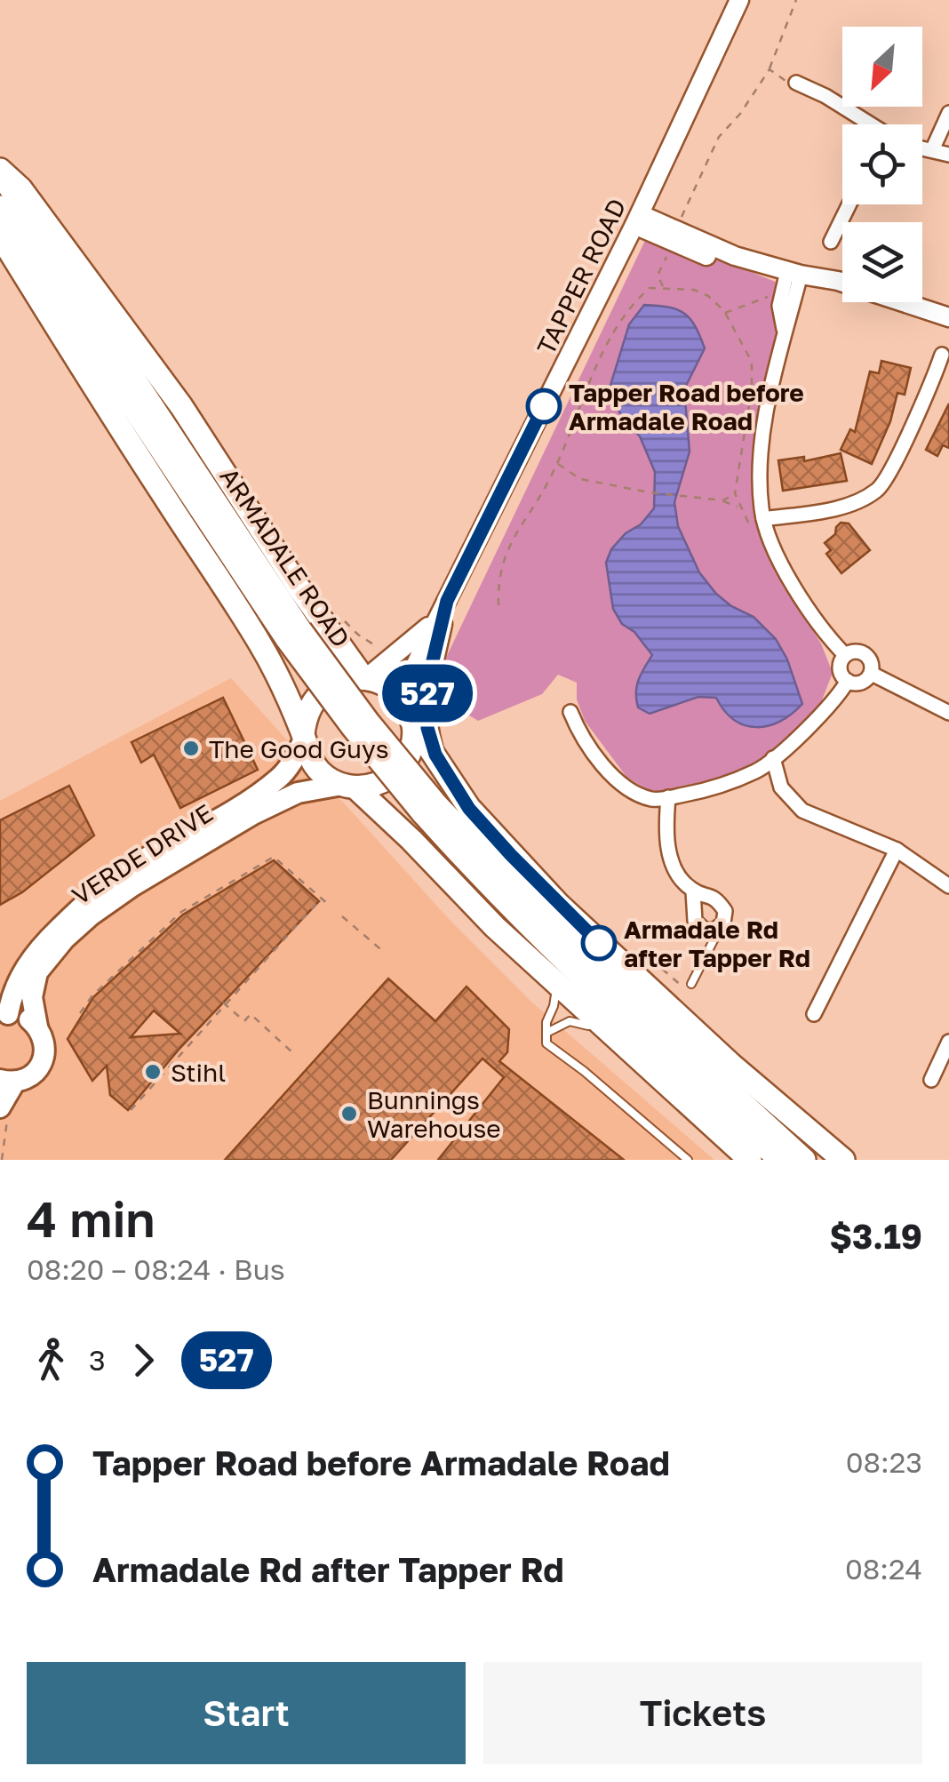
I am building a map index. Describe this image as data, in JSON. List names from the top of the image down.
{
  "streets": {
    "main road": ["ARMADALE ROAD", "VERDE DRIVE"],
    "street": ["TAPPER ROAD"]
  },
  "crossings": [
    ["TAPPER ROAD", "VERDE DRIVE"]
  ],
  "places": [
    "Tapper Road before Armadale Road",
    "The Good Guys",
    "Armadale Rd after Tapper Rd",
    "Stihl",
    "Bunnings Warehouse"
  ],
  "lines": ["bus line 527"],
  "north": "bottom left",
  "page": {
    "on_map": "527",
    "heading": ["4 min", "08:20 – 08:24 · Bus", "$3.19"],
    "legs": ["3", "527"],
    "list": [
      {
        "name": "Tapper Road before Armadale Road",
        "value": "08:23"
      },
      {
        "name": "Armadale Rd after Tapper Rd",
        "value": "08:24"
      }
    ],
    "buttons": ["Start", "Tickets"]
  }
}
